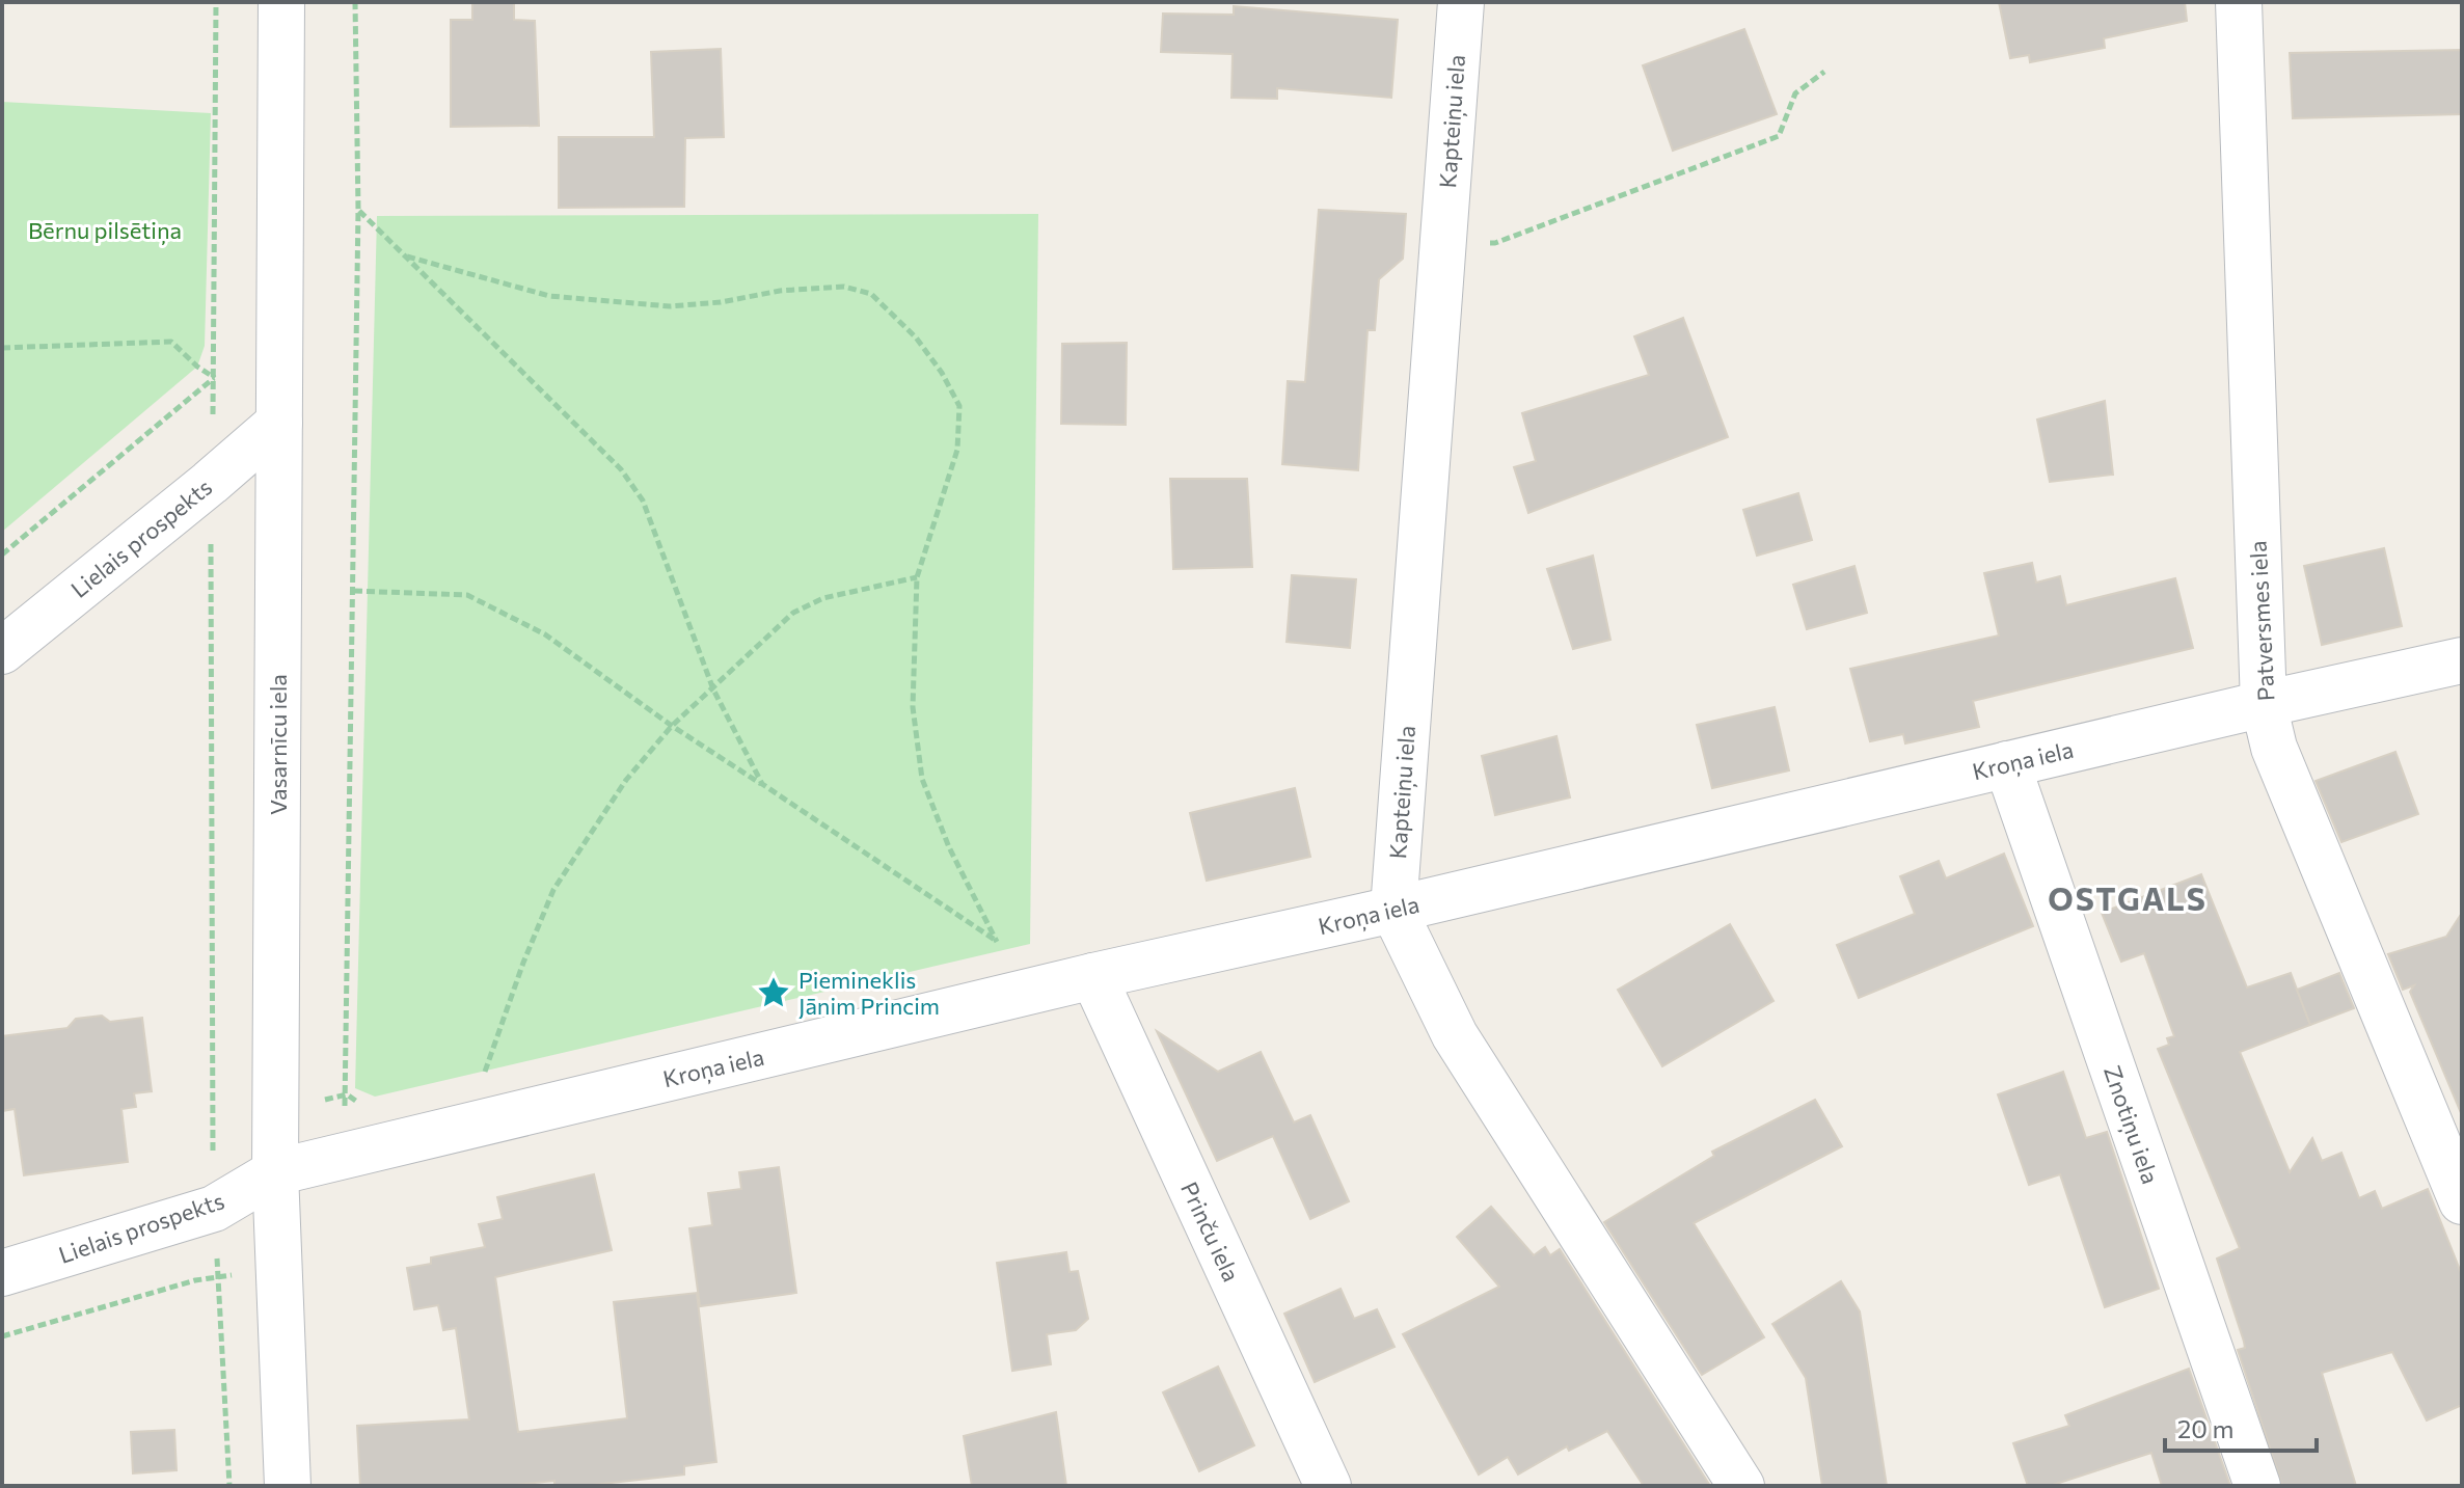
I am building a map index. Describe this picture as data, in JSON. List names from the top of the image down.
{
  "streets": {
    "street": [
      "Kapteiņu iela",
      "Lielais prospekts",
      "Patversmes iela",
      "Vasarnīcu iela",
      "Kroņa iela",
      "Znotiņu iela",
      "Prinču iela"
    ]
  },
  "crossings": [
    ["Kapteiņu iela", "Kroņa iela"],
    ["Lielais prospekts", "Vasarnīcu iela"],
    ["Lielais prospekts", "Kroņa iela"],
    ["Patversmes iela", "Kroņa iela"],
    ["Vasarnīcu iela", "Kroņa iela"],
    ["Kroņa iela", "Znotiņu iela"],
    ["Kroņa iela", "Prinču iela"]
  ],
  "districts": ["OSTGALS"],
  "parks": ["Bērnu pilsētiņa"],
  "places": {
    "place": ["Piemineklis Jānim Princim"]
  },
  "scale_bar": "20 m"
}
